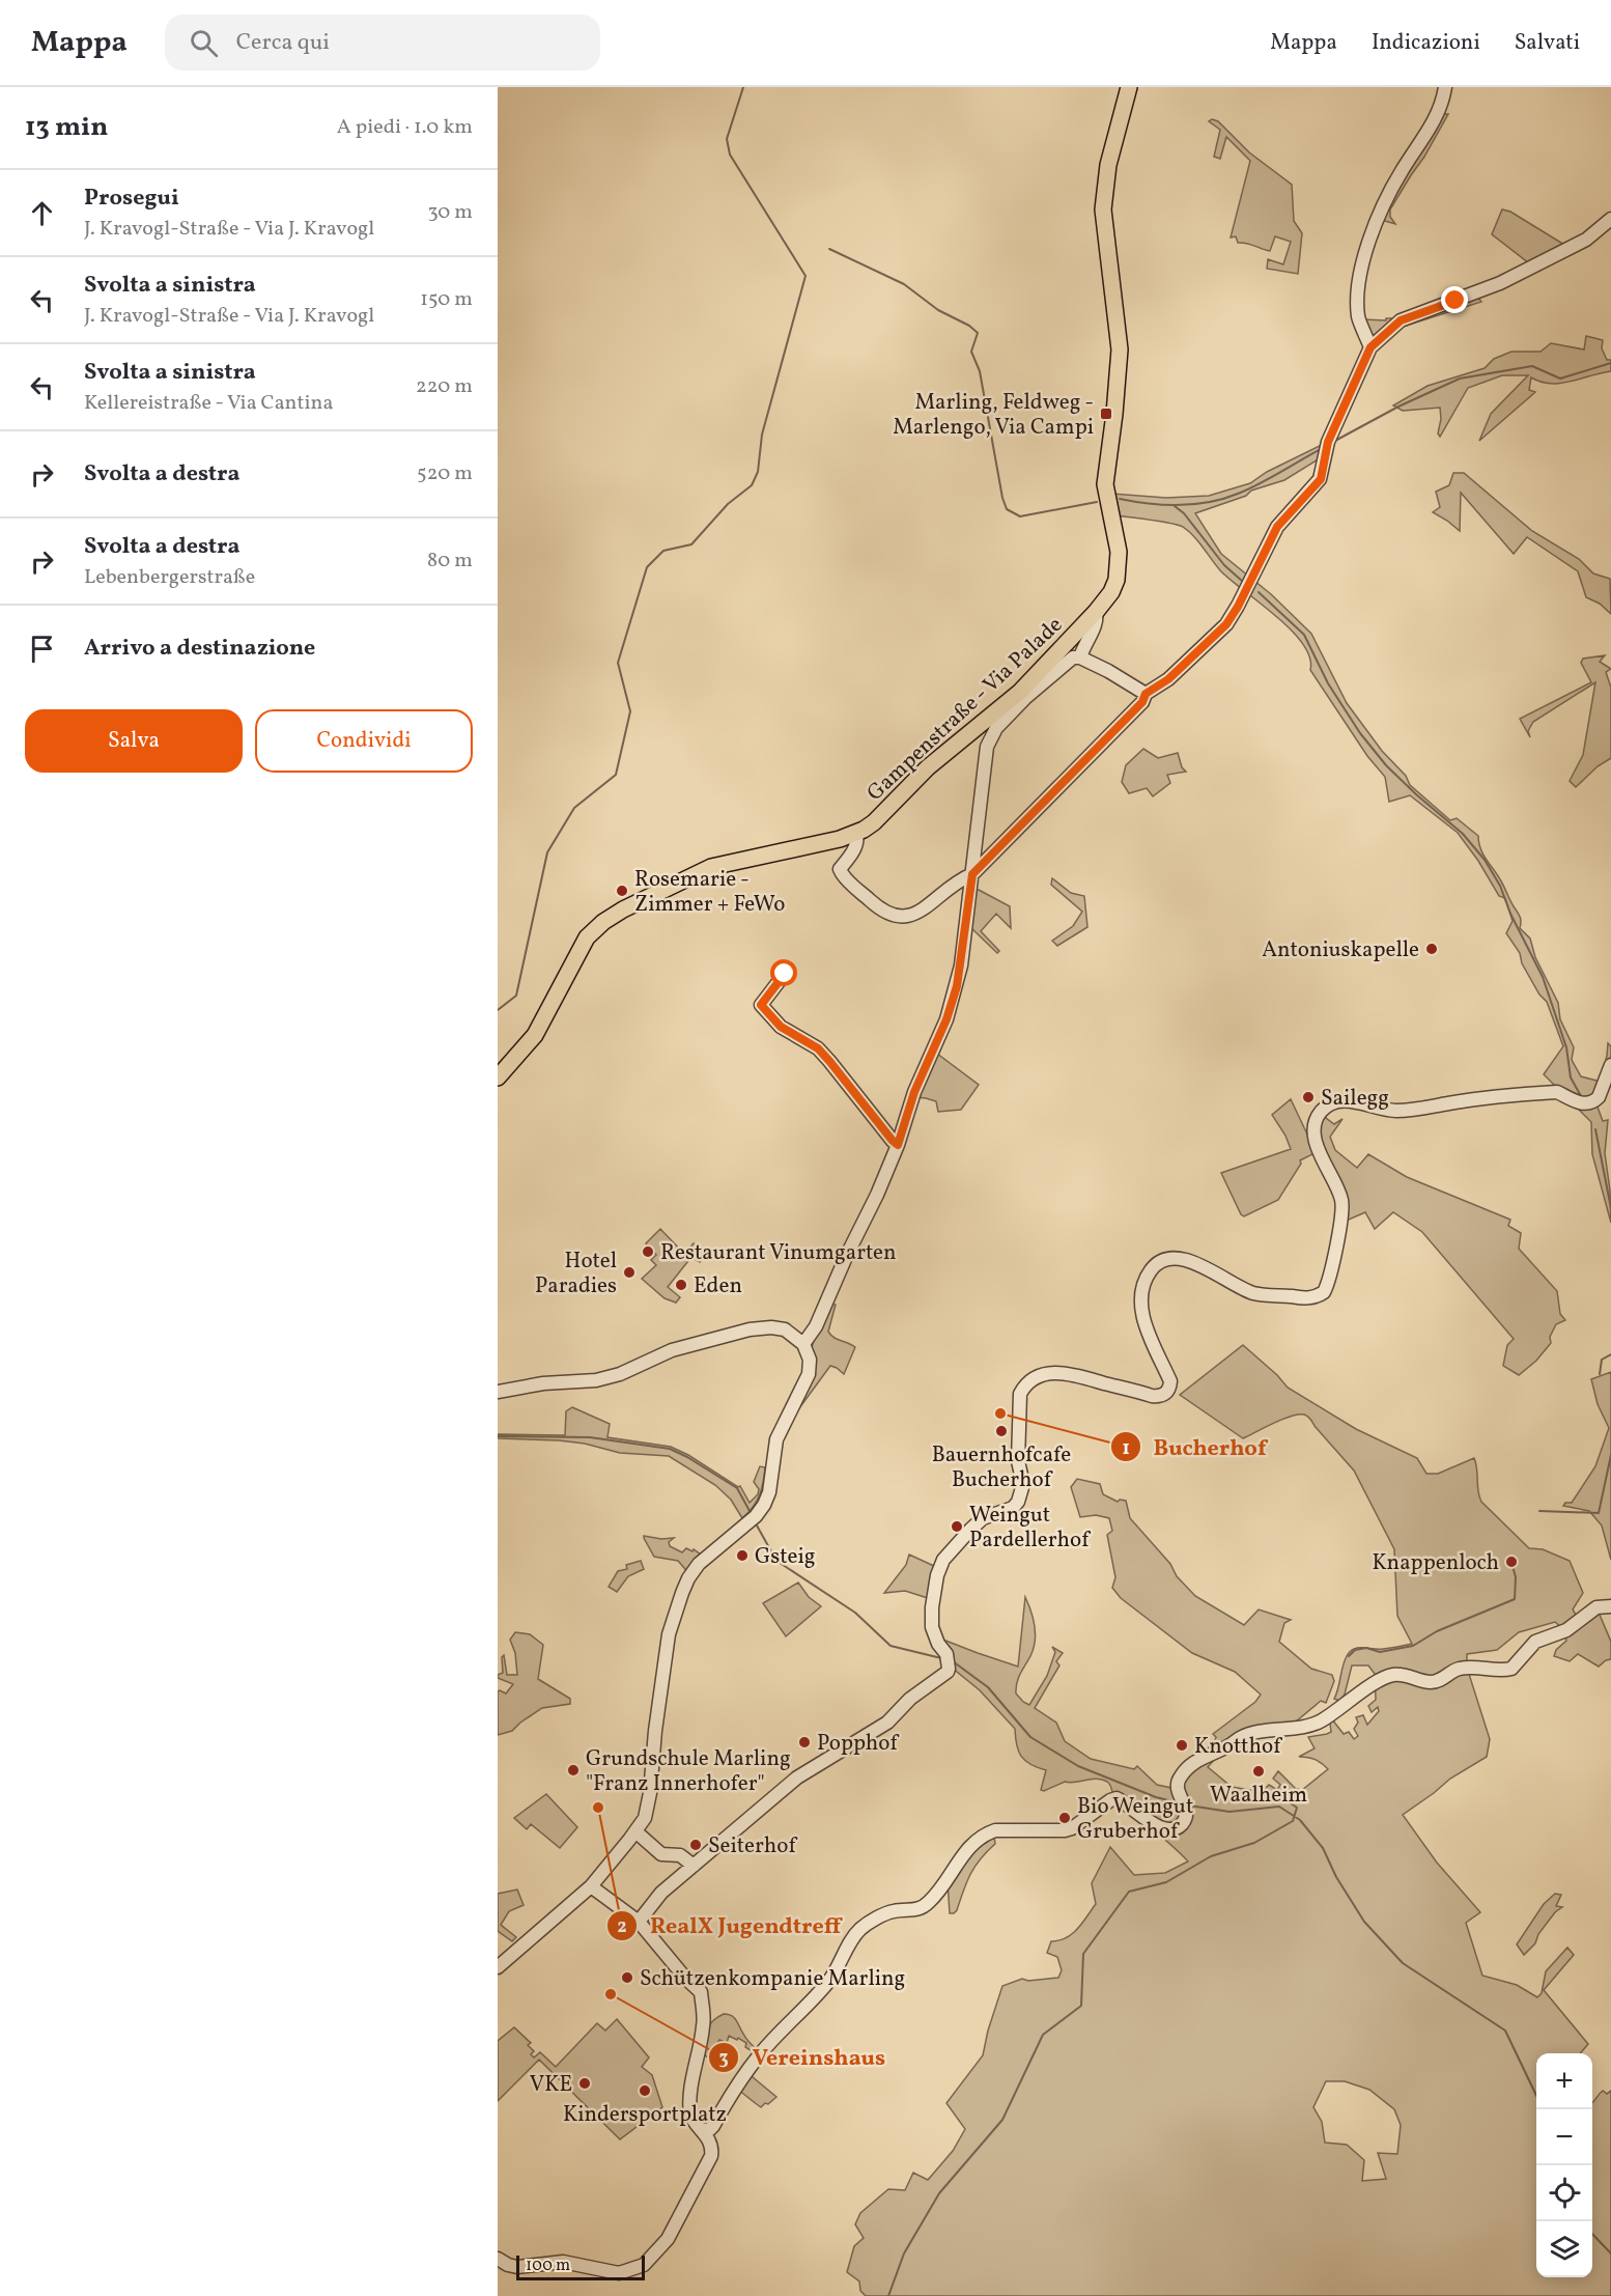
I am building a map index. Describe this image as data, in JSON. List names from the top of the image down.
{
  "streets": {
    "main road": ["Gampenstraße - Via Palade"]
  },
  "places": {
    "transit": ["Marling, Feldweg - Marlengo, Via Campi"],
    "other": [
      "Rosemarie - Zimmer + FeWo",
      "Antoniuskapelle",
      "Sailegg",
      "Restaurant Vinumgarten",
      "Hotel Paradies",
      "Eden",
      "Bucherhof",
      "Bauernhofcafe Bucherhof",
      "Weingut Pardellerhof",
      "Gsteig",
      "Knappenloch",
      "Popphof",
      "Knotthof",
      "Grundschule Marling \"Franz Innerhofer\"",
      "Waalheim",
      "RealX Jugendtreff",
      "Bio Weingut Gruberhof",
      "Seiterhof",
      "Schützenkompanie Marling",
      "Vereinshaus",
      "VKE",
      "Kindersportplatz"
    ]
  },
  "scale_bar": "100 m",
  "page": {
    "header": "Mappa",
    "search": "Cerca qui",
    "nav": ["Mappa", "Indicazioni", "Salvati"],
    "heading": ["13 min", "A piedi · 1.0 km"],
    "list": [
      ["Prosegui", "J. Kravogl-Straße - Via J. Kravogl", "30 m"],
      ["Svolta a sinistra", "J. Kravogl-Straße - Via J. Kravogl", "150 m"],
      ["Svolta a sinistra", "Kellereistraße - Via Cantina", "220 m"],
      ["Svolta a destra", "520 m"],
      ["Svolta a destra", "Lebenbergerstraße", "80 m"],
      "Arrivo a destinazione"
    ],
    "buttons": ["Salva", "Condividi"],
    "map_buttons": ["+", "−"],
    "scale": "100 m"
  }
}
